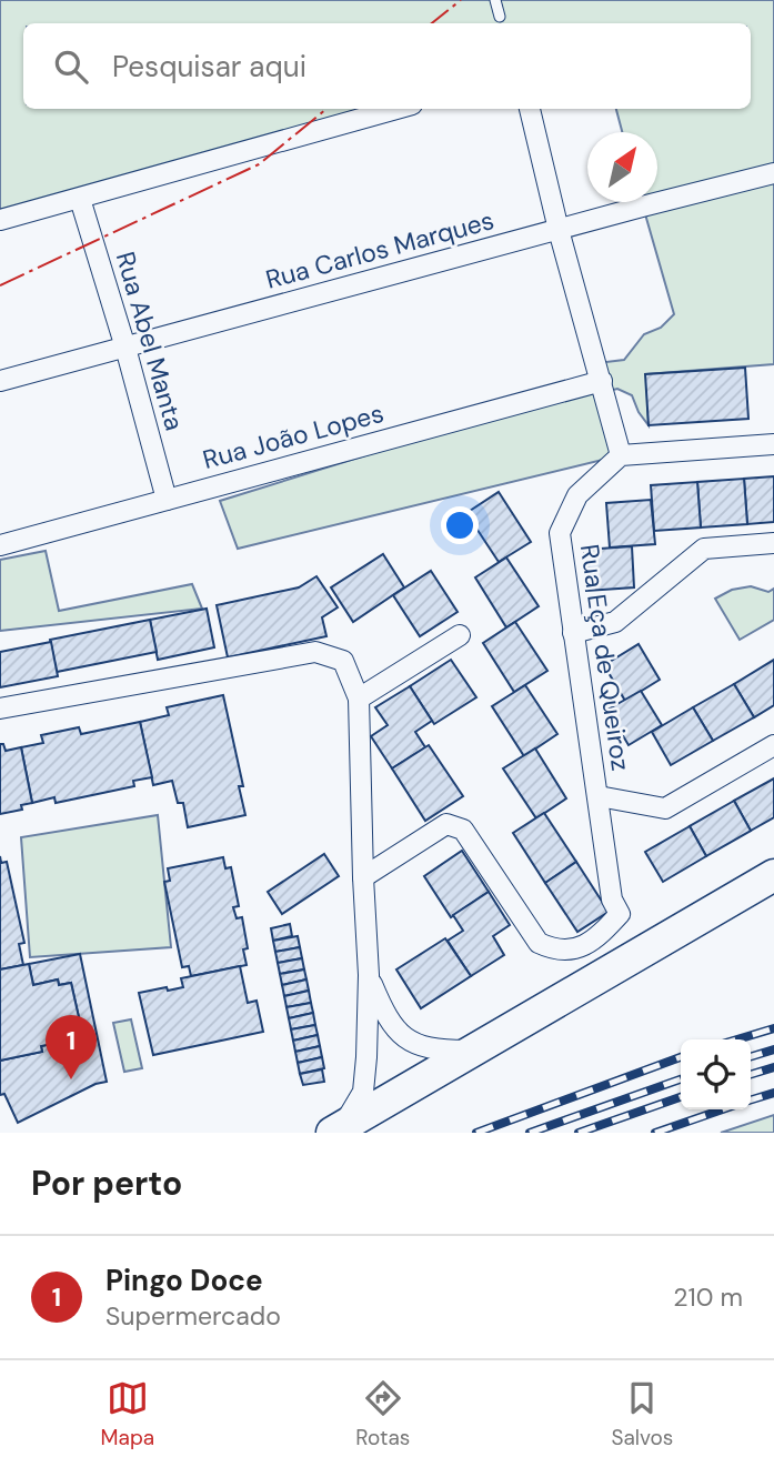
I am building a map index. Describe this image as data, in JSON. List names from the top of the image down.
{
  "streets": {
    "street": [
      "Rua Carlos Marques",
      "Rua Abel Manta",
      "Rua João Lopes",
      "Rua Eça de Queiroz"
    ]
  },
  "crossings": [
    ["Rua Carlos Marques", "Rua Abel Manta"],
    ["Rua Abel Manta", "Rua João Lopes"]
  ],
  "north": "top right",
  "page": {
    "search": "Pesquisar aqui",
    "pins": "1",
    "heading": "Por perto",
    "list": [
      {
        "mark": "1",
        "name": "Pingo Doce",
        "note": "Supermercado",
        "value": "210 m"
      }
    ],
    "nav": ["Mapa", "Rotas", "Salvos"]
  }
}
